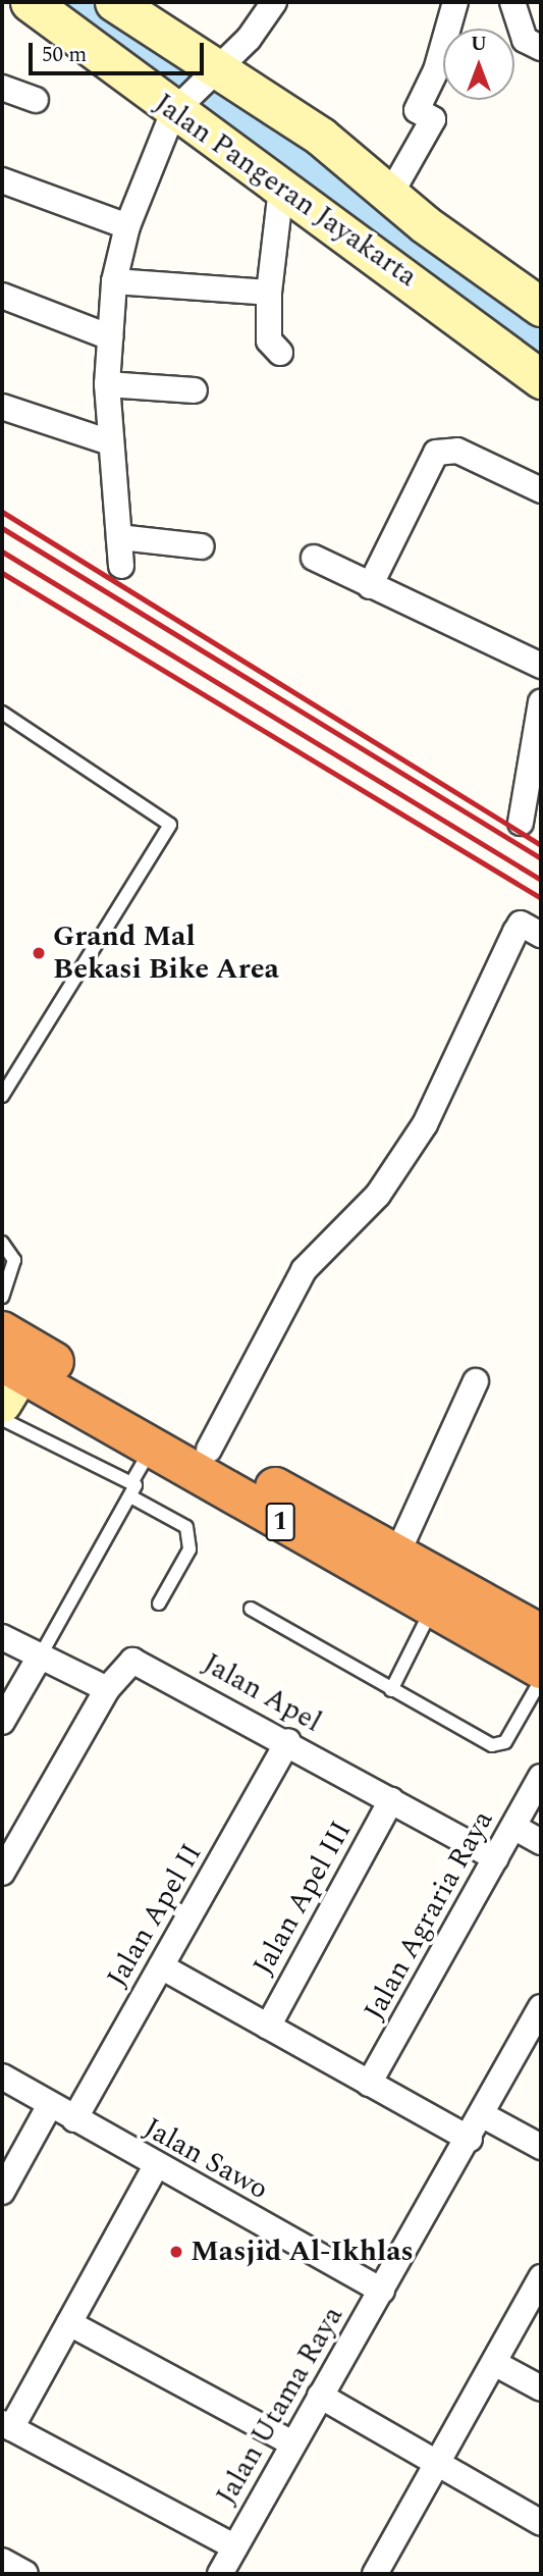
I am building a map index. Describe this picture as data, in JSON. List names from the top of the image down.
{
  "streets": {
    "highway": ["1"],
    "street": [
      "Jalan Pangeran Jayakarta",
      "Jalan Apel",
      "Jalan Apel III",
      "Jalan Apel II",
      "Jalan Agraria Raya",
      "Jalan Sawo",
      "Jalan Utama Raya"
    ]
  },
  "crossings": [
    ["Jalan Apel", "Jalan Apel III"],
    ["Jalan Apel", "Jalan Apel II"],
    ["Jalan Apel", "Jalan Agraria Raya"],
    ["Jalan Apel II", "Jalan Sawo"],
    ["Jalan Sawo", "Jalan Utama Raya"]
  ],
  "places": ["Grand Mal Bekasi Bike Area", "Masjid Al-Ikhlas"],
  "scale_bar": "50 m",
  "north": "top"
}
